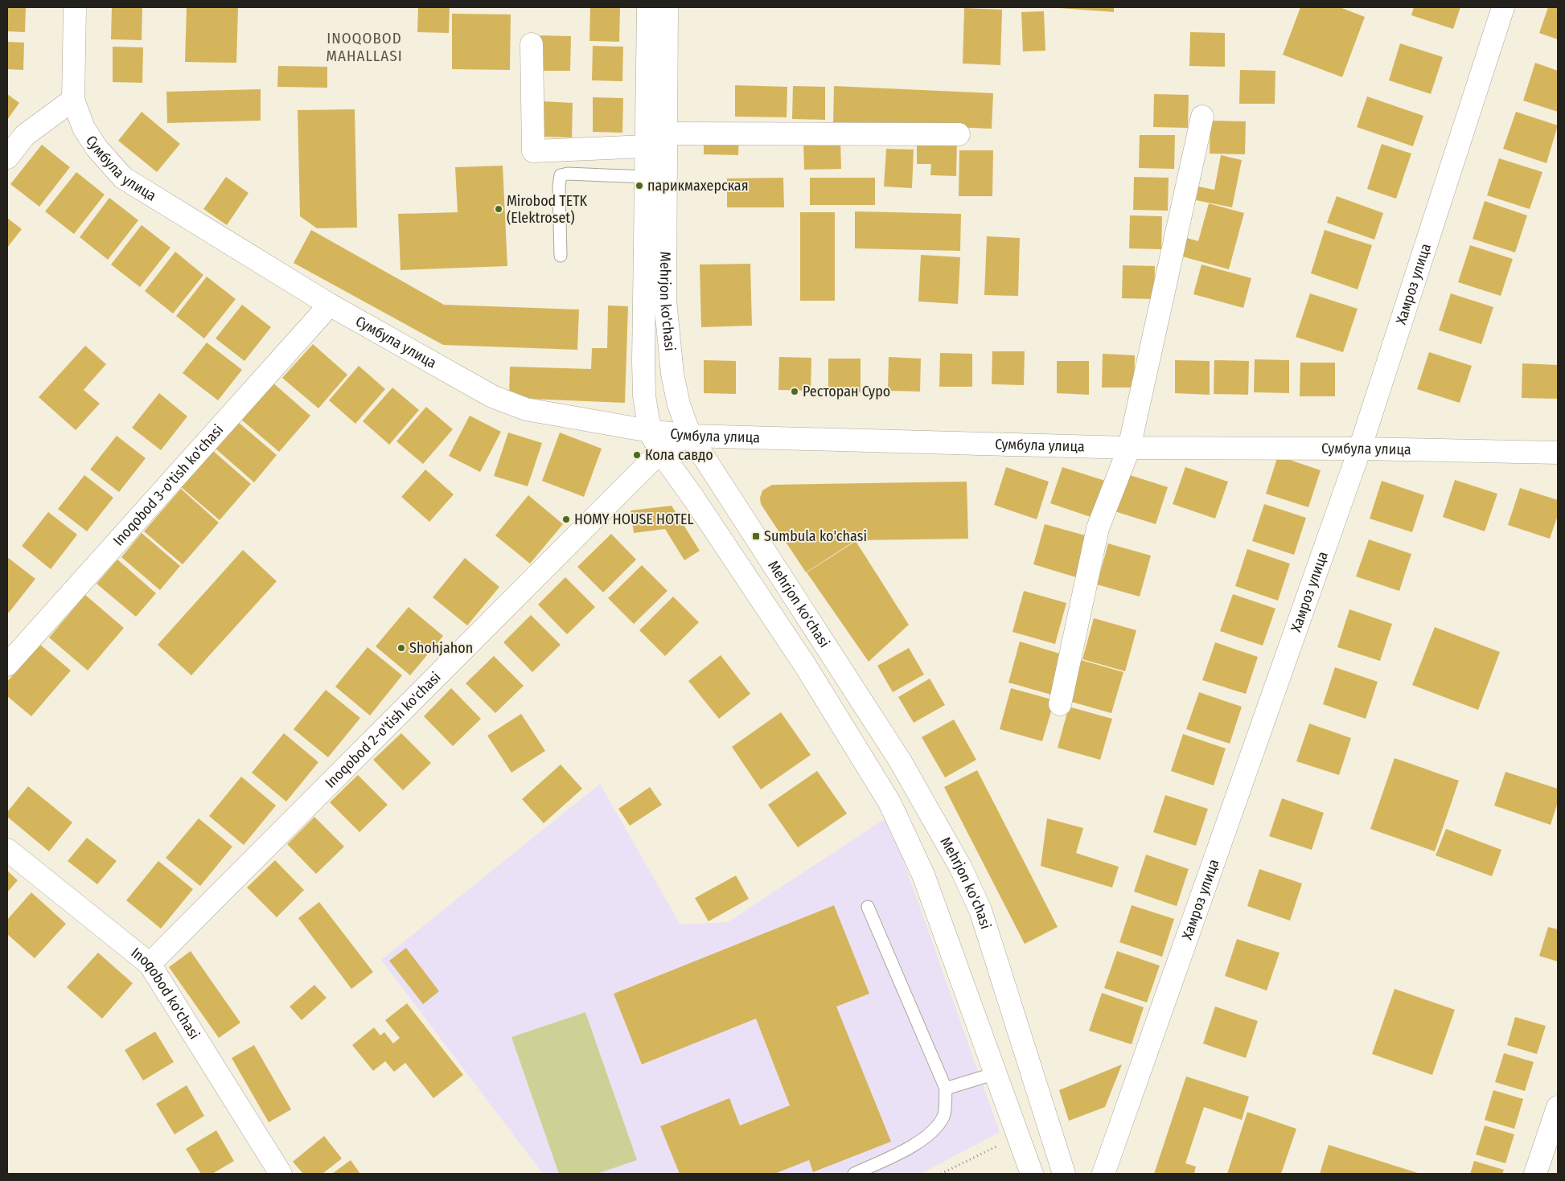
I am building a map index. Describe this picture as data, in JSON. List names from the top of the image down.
{
  "streets": {
    "street": [
      "Сумбула улица",
      "Хамроз улица",
      "Mehrjon ko'chasi",
      "Inoqobod 3-o'tish ko'chasi",
      "Inoqobod 2-o'tish ko'chasi",
      "Inoqobod ko'chasi"
    ]
  },
  "crossings": [
    ["Сумбула улица", "Хамроз улица"],
    ["Сумбула улица", "Mehrjon ko'chasi"],
    ["Сумбула улица", "Inoqobod 3-o'tish ko'chasi"],
    ["Сумбула улица", "Inoqobod 2-o'tish ko'chasi"],
    ["Mehrjon ko'chasi", "Inoqobod 2-o'tish ko'chasi"],
    ["Inoqobod 2-o'tish ko'chasi", "Inoqobod ko'chasi"]
  ],
  "districts": ["INOQOBOD MAHALLASI"],
  "places": {
    "other": [
      "парикмахерская",
      "Mirobod TETK (Elektroset)",
      "Ресторан Суро",
      "Кола савдо",
      "HOMY HOUSE HOTEL",
      "Shohjahon"
    ],
    "transit": ["Sumbula ko'chasi"]
  }
}
